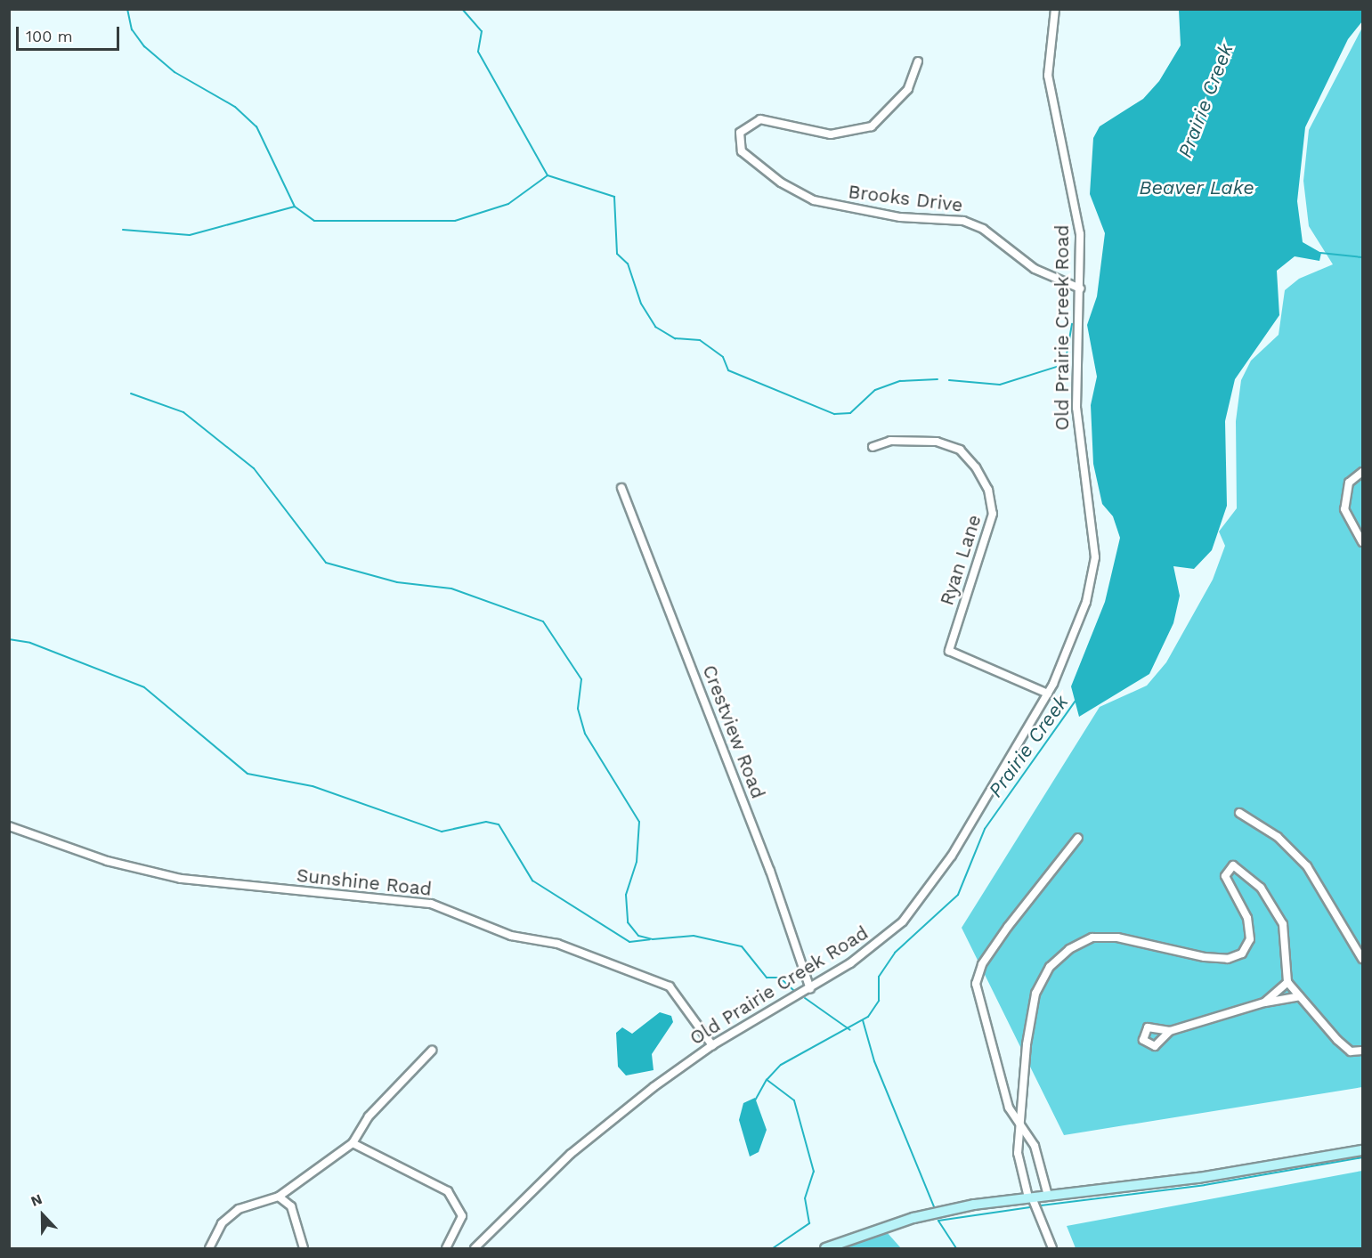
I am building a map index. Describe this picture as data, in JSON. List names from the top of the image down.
{
  "streets": {
    "street": [
      "Brooks Drive",
      "Old Prairie Creek Road",
      "Ryan Lane",
      "Crestview Road",
      "Sunshine Road"
    ]
  },
  "crossings": [
    ["Brooks Drive", "Old Prairie Creek Road"],
    ["Old Prairie Creek Road", "Ryan Lane"],
    ["Old Prairie Creek Road", "Crestview Road"],
    ["Old Prairie Creek Road", "Sunshine Road"]
  ],
  "water": ["Prairie Creek", "Beaver Lake"],
  "scale_bar": "100 m",
  "north": "top"
}
